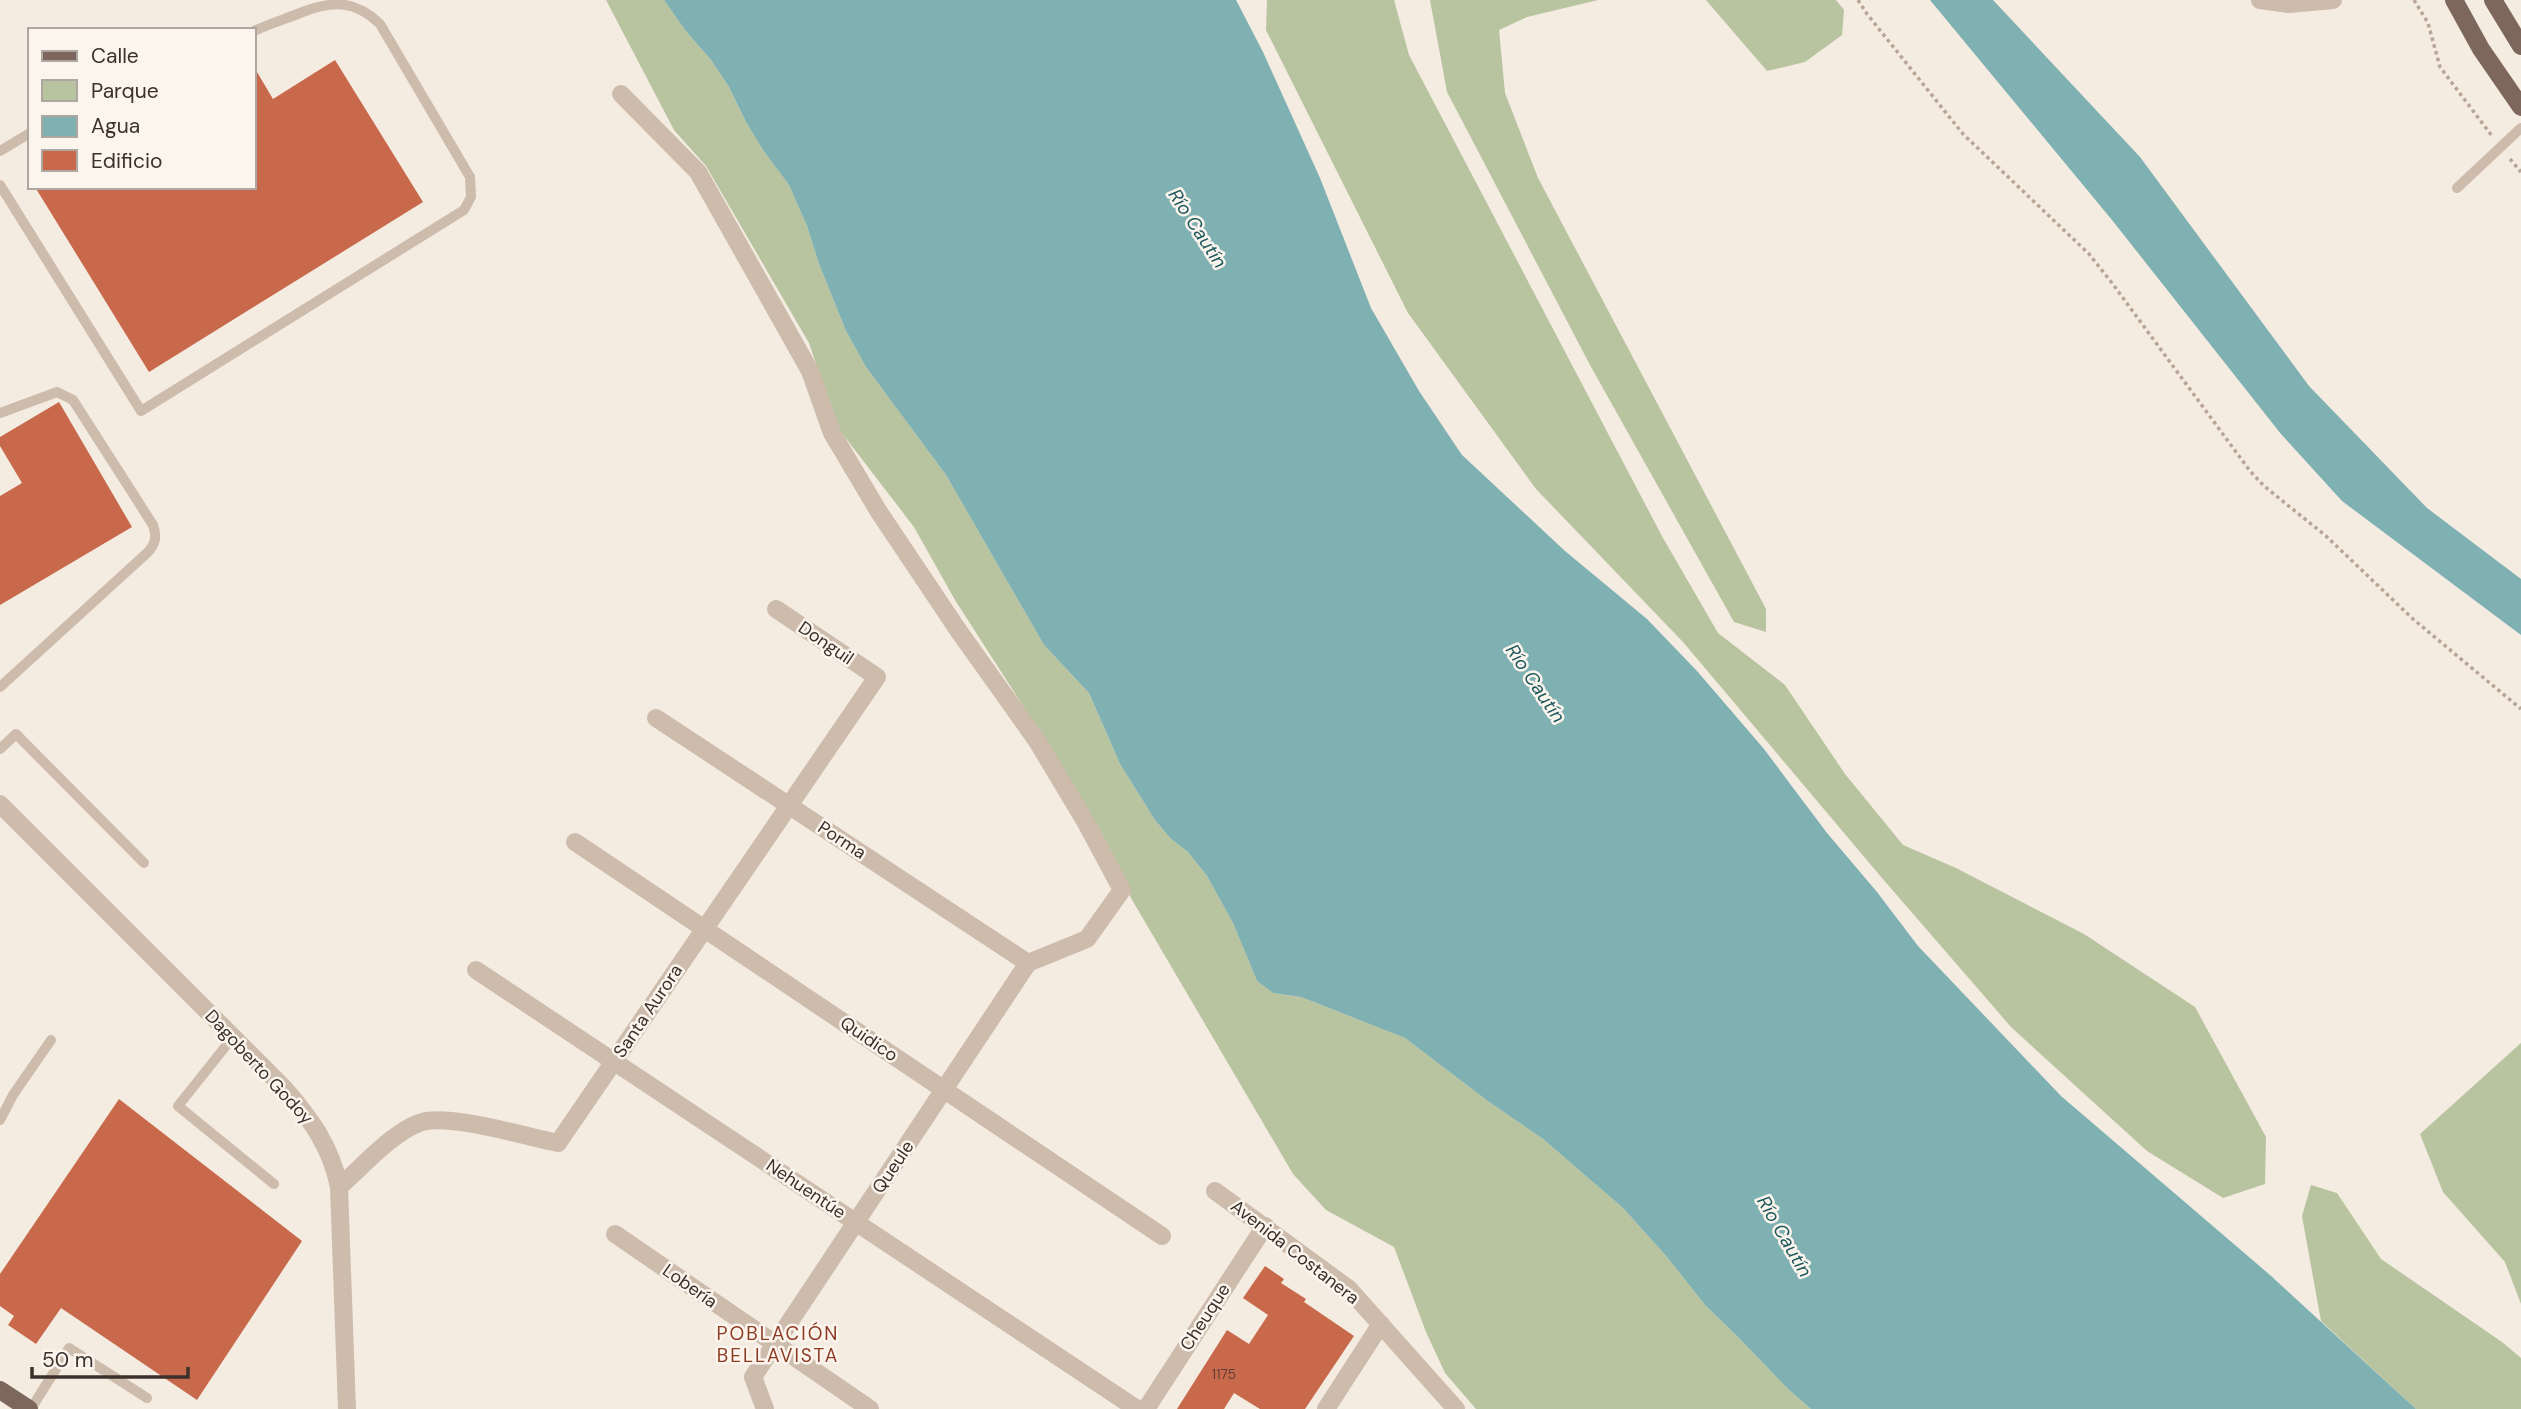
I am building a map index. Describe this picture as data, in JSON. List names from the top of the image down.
{
  "streets": {
    "street": [
      "Donguil",
      "Porma",
      "Santa Aurora",
      "Quidico",
      "Dagoberto Godoy",
      "Queule",
      "Nehuentúe",
      "Avenida Costanera",
      "Lobería",
      "Cheuque"
    ]
  },
  "crossings": [
    ["Donguil", "Santa Aurora"],
    ["Porma", "Santa Aurora"],
    ["Porma", "Queule"],
    ["Santa Aurora", "Quidico"],
    ["Santa Aurora", "Dagoberto Godoy"],
    ["Santa Aurora", "Nehuentúe"],
    ["Quidico", "Queule"],
    ["Queule", "Nehuentúe"],
    ["Queule", "Lobería"],
    ["Avenida Costanera", "Cheuque"]
  ],
  "districts": ["POBLACIÓN BELLAVISTA"],
  "water": ["Río Cautín"],
  "house_numbers": ["1175"],
  "legend": [
    "Calle",
    "Parque",
    "Agua",
    "Edificio"
  ],
  "scale_bar": "50 m"
}
